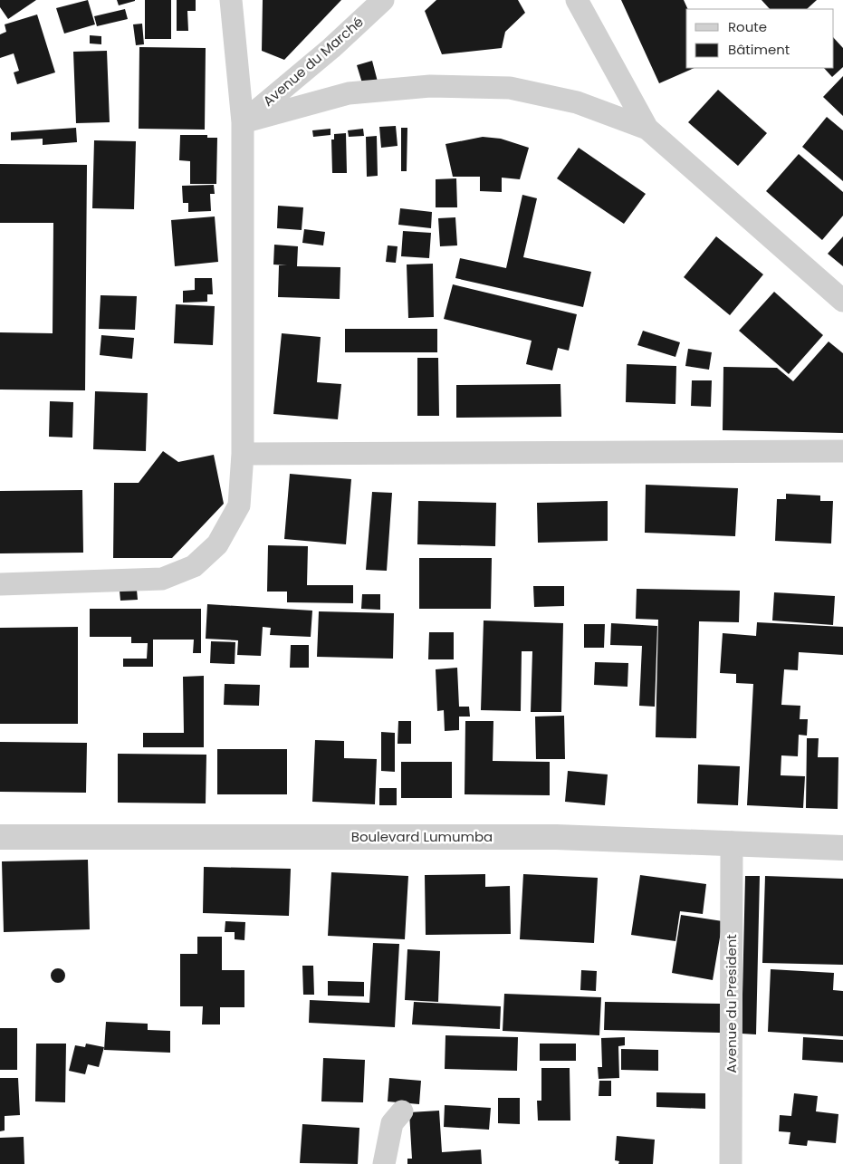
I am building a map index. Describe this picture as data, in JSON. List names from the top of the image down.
{
  "streets": {
    "street": ["Avenue du Marché", "Boulevard Lumumba", "Avenue du President"]
  },
  "crossings": [
    ["Boulevard Lumumba", "Avenue du President"]
  ],
  "legend": ["Route", "Bâtiment"]
}
